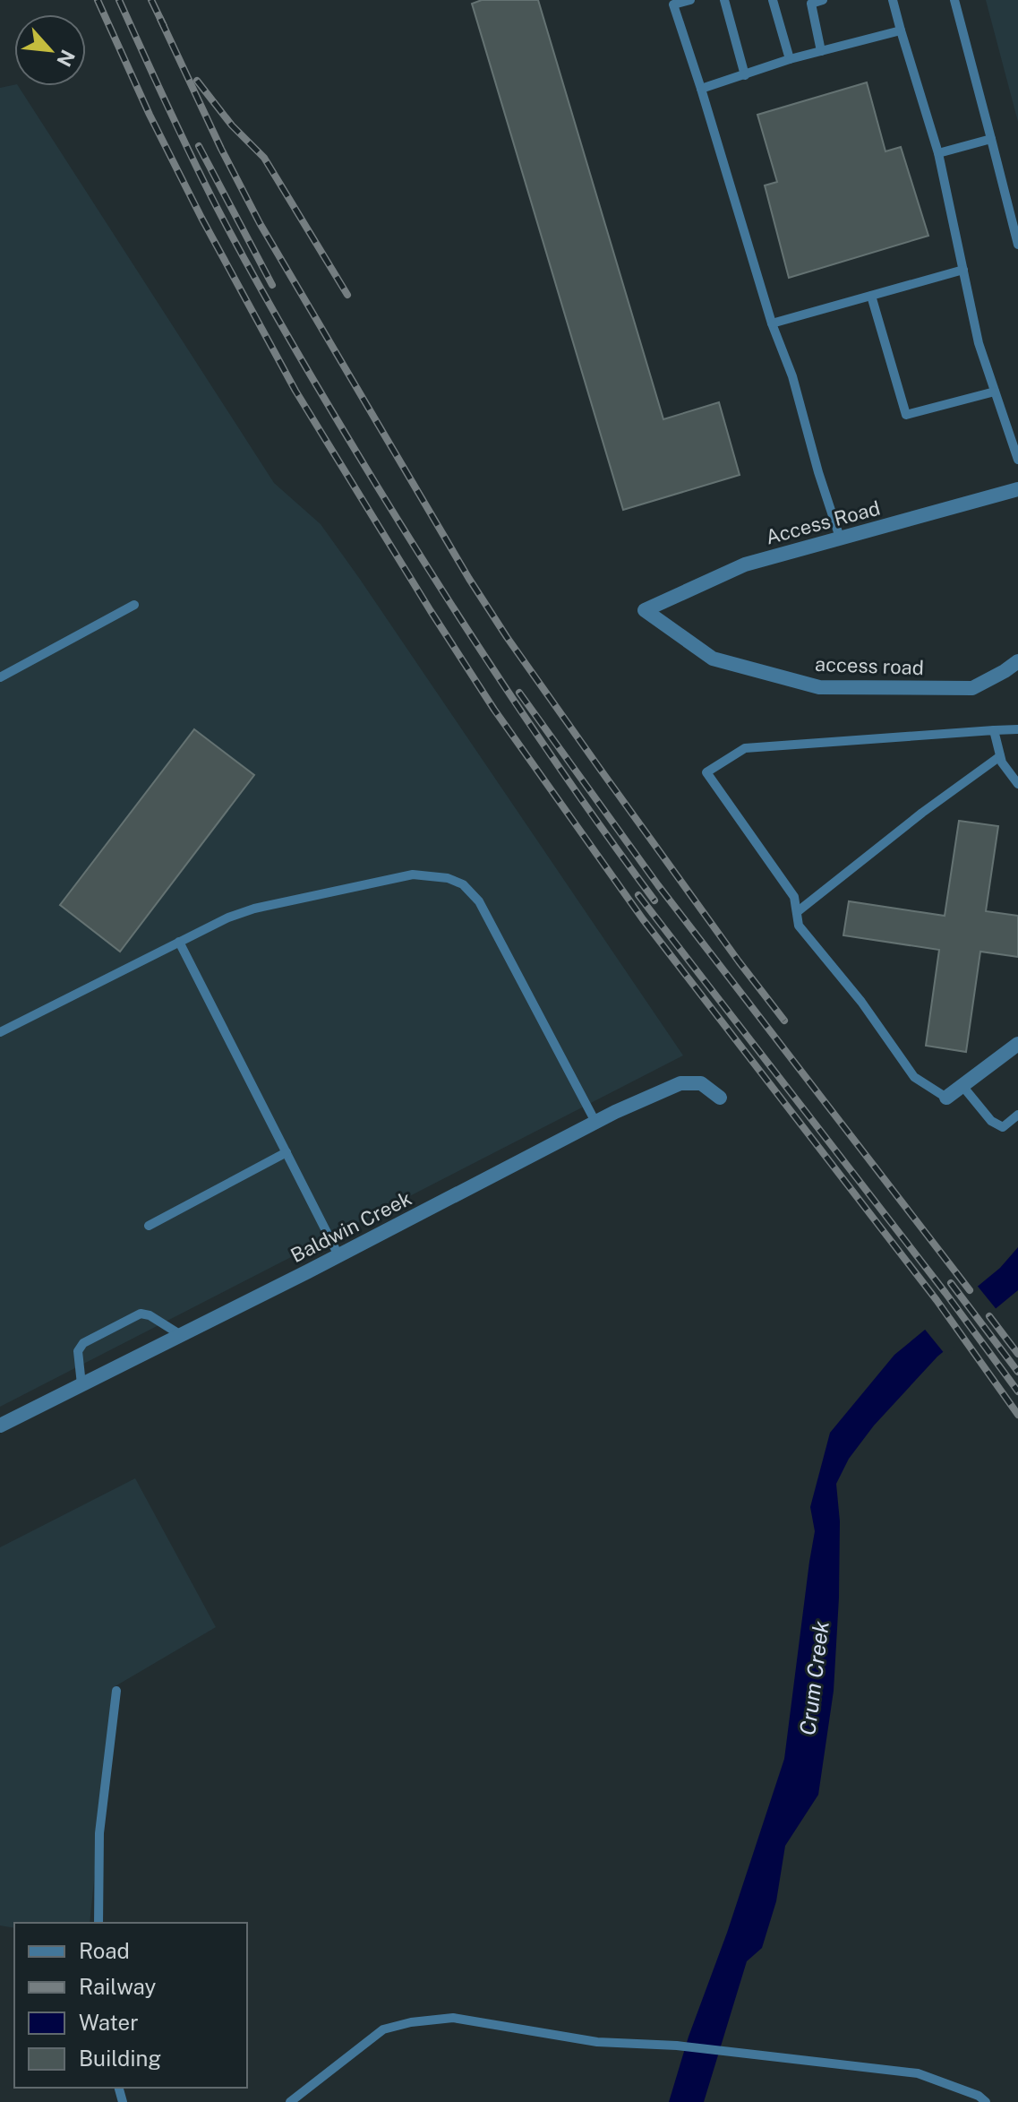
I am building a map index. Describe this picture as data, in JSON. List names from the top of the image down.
{
  "streets": {
    "street": ["Access Road", "access road", "Baldwin Creek"]
  },
  "crossings": [
    ["Access Road", "access road"]
  ],
  "water": ["Crum Creek"],
  "legend": [
    "Road",
    "Railway",
    "Water",
    "Building"
  ],
  "north": "bottom right"
}
